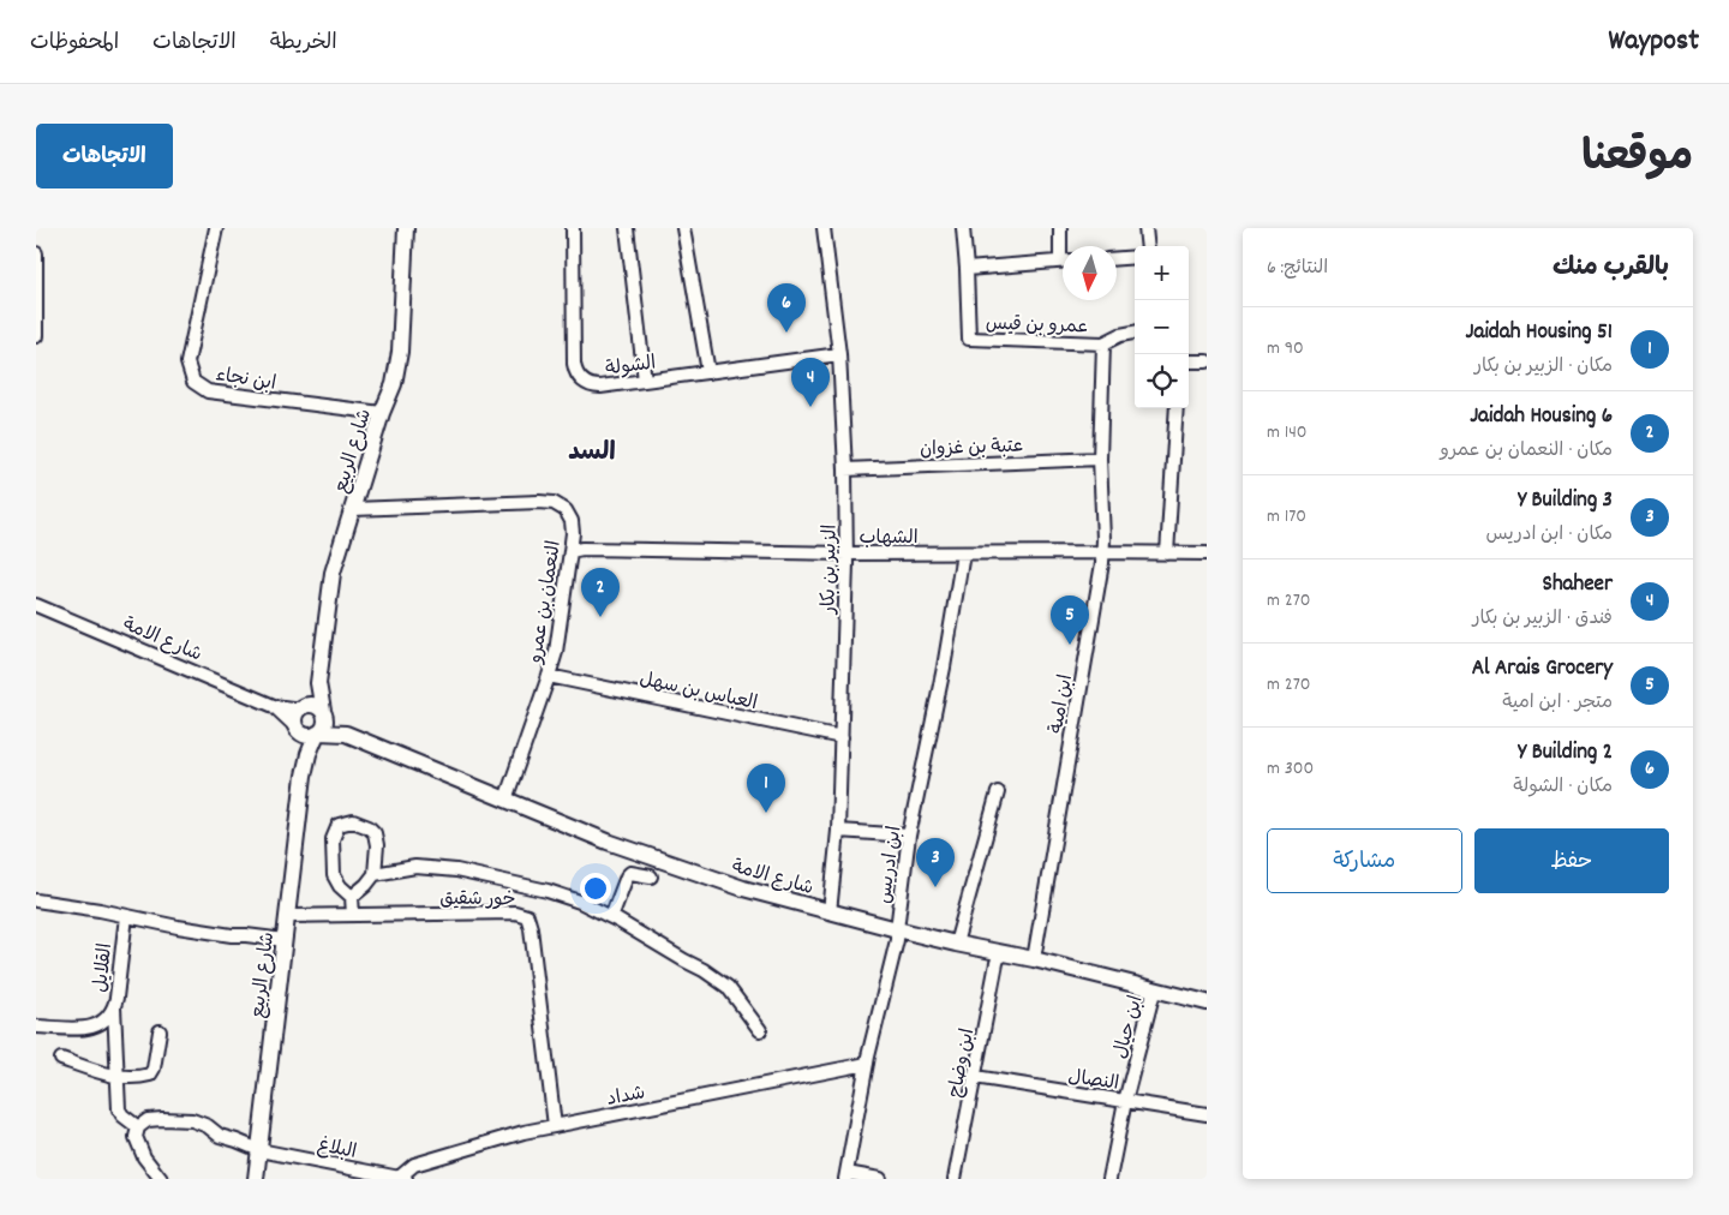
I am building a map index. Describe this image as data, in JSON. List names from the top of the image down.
{
  "streets": {
    "street": [
      "عمرو بن قيس",
      "الشولة",
      "ابن نجاء",
      "عتبة بن غزوان",
      "شارع الربيع",
      "الشهاب",
      "الزبير بن بكار",
      "النعمان بن عمرو",
      "شارع الامة",
      "العباس بن سهل",
      "ابن امية",
      "ابن ادريس",
      "خور شقيق",
      "القلايل",
      "ابن حيال",
      "ابن وضاح",
      "النصال",
      "شداد",
      "البلاغ"
    ]
  },
  "crossings": [
    ["عمرو بن قيس", "ابن امية"],
    ["الشولة", "الزبير بن بكار"],
    ["ابن نجاء", "شارع الربيع"],
    ["عتبة بن غزوان", "الزبير بن بكار"],
    ["عتبة بن غزوان", "ابن امية"],
    ["شارع الربيع", "النعمان بن عمرو"],
    ["شارع الربيع", "شارع الامة"],
    ["شارع الربيع", "خور شقيق"],
    ["شارع الربيع", "البلاغ"],
    ["الشهاب", "الزبير بن بكار"],
    ["الشهاب", "النعمان بن عمرو"],
    ["الشهاب", "ابن امية"],
    ["الشهاب", "ابن ادريس"],
    ["الزبير بن بكار", "شارع الامة"],
    ["الزبير بن بكار", "العباس بن سهل"],
    ["النعمان بن عمرو", "شارع الامة"],
    ["النعمان بن عمرو", "العباس بن سهل"],
    ["شارع الامة", "ابن امية"],
    ["شارع الامة", "ابن ادريس"],
    ["شارع الامة", "ابن حيال"],
    ["شارع الامة", "ابن وضاح"],
    ["ابن ادريس", "شداد"],
    ["خور شقيق", "شداد"],
    ["ابن حيال", "النصال"],
    ["ابن وضاح", "النصال"],
    ["شداد", "البلاغ"]
  ],
  "districts": ["السد"],
  "north": "bottom",
  "page": {
    "header": "Waypost",
    "nav": ["الخريطة", "الاتجاهات", "المحفوظات"],
    "title": "موقعنا",
    "buttons": [
      "الاتجاهات",
      ["حفظ", "مشاركة"]
    ],
    "heading": ["بالقرب منك", "النتائج: 6"],
    "map_buttons": ["+", "−"],
    "pins": [
      "6",
      "4",
      "2",
      "5",
      "1",
      "3"
    ],
    "list": [
      {
        "mark": "1",
        "name": "Jaidah Housing 51",
        "note": "مكان · الزبير بن بكار",
        "value": "90 m"
      },
      {
        "mark": "2",
        "name": "Jaidah Housing 6",
        "note": "مكان · النعمان بن عمرو",
        "value": "140 m"
      },
      {
        "mark": "3",
        "name": "Y Building 3",
        "note": "مكان · ابن ادريس",
        "value": "170 m"
      },
      {
        "mark": "4",
        "name": "Shaheer",
        "note": "فندق · الزبير بن بكار",
        "value": "270 m"
      },
      {
        "mark": "5",
        "name": "Al Arais Grocery",
        "note": "متجر · ابن امية",
        "value": "270 m"
      },
      {
        "mark": "6",
        "name": "Y Building 2",
        "note": "مكان · الشولة",
        "value": "300 m"
      }
    ]
  }
}
